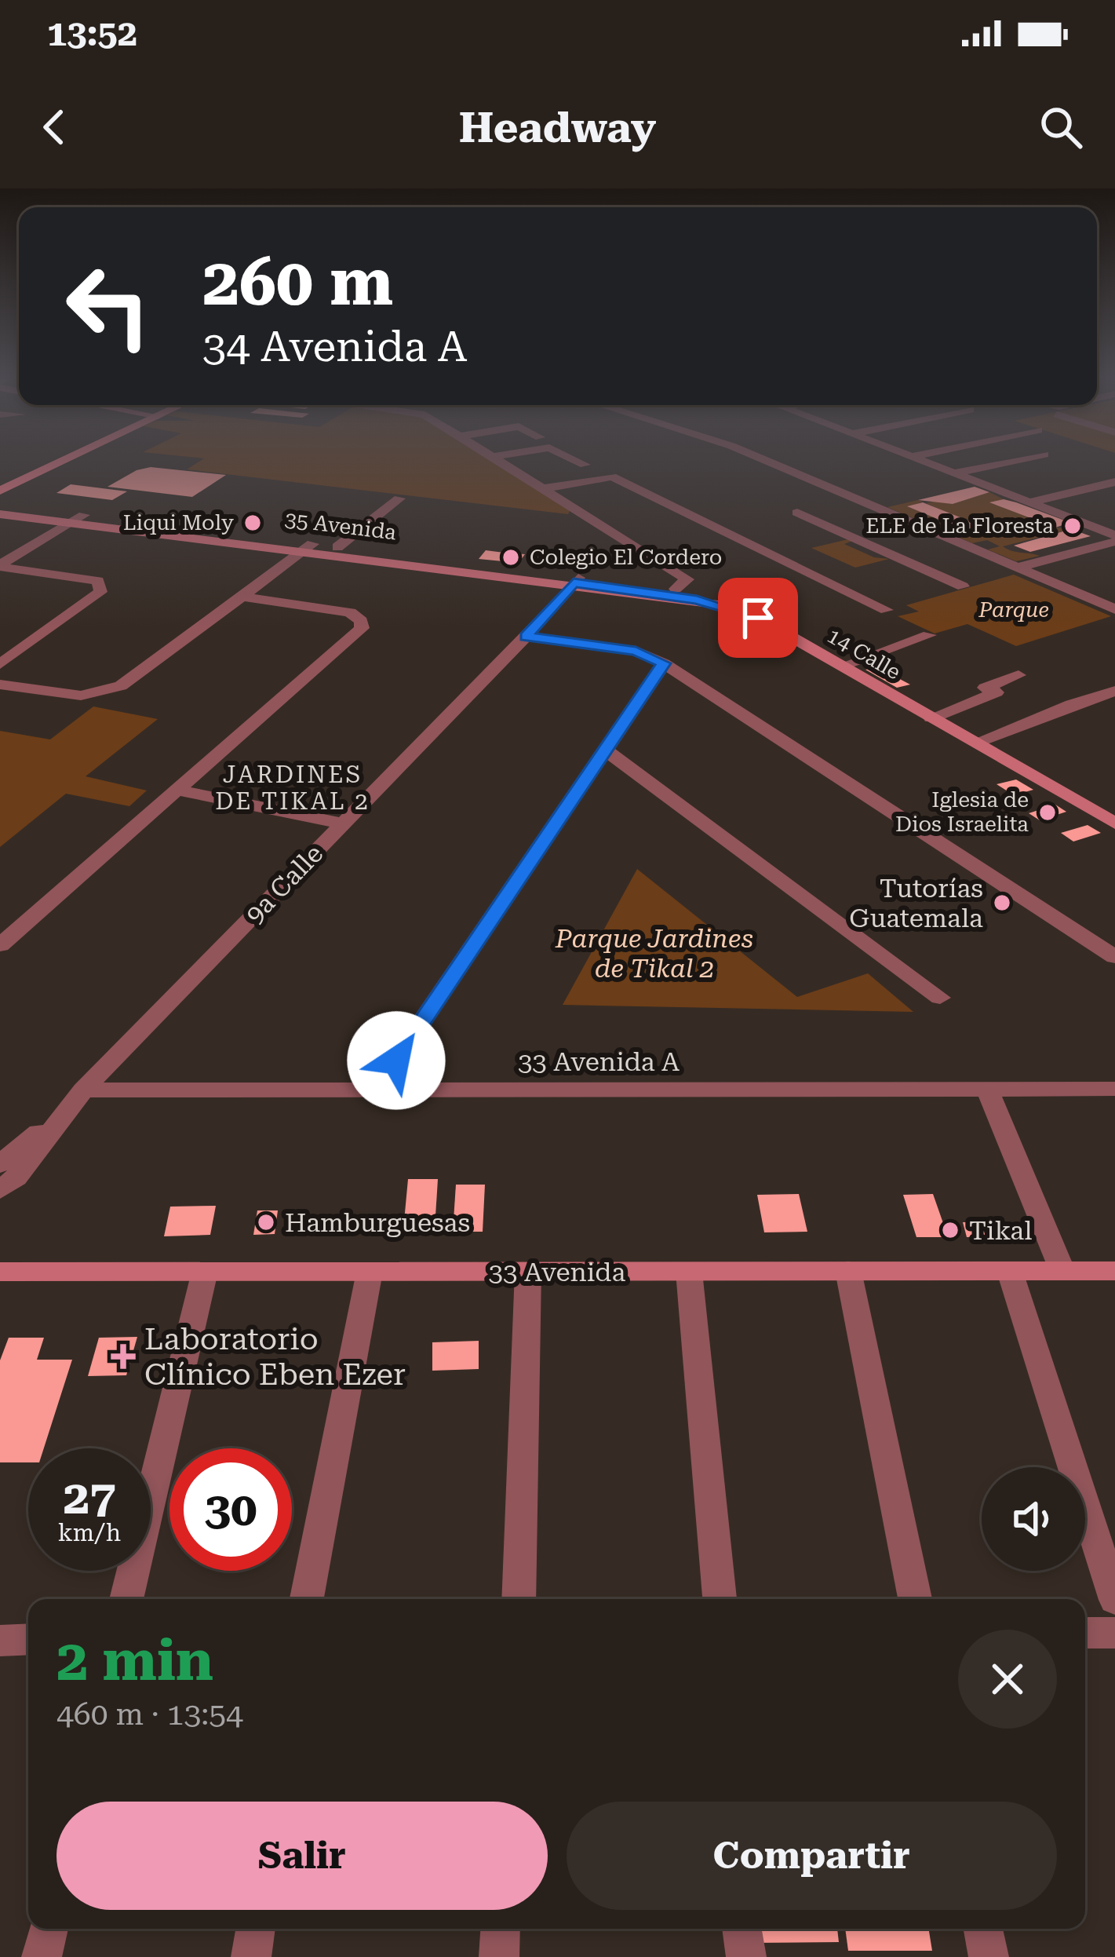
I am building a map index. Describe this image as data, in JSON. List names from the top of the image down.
{
  "streets": {
    "street": [
      "35 Avenida",
      "14 Calle",
      "9a Calle",
      "33 Avenida A",
      "33 Avenida"
    ]
  },
  "crossings": [
    ["35 Avenida", "14 Calle"],
    ["35 Avenida", "9a Calle"],
    ["9a Calle", "33 Avenida A"]
  ],
  "districts": ["JARDINES DE TIKAL 2"],
  "parks": ["Parque", "Parque Jardines de Tikal 2"],
  "places": {
    "other": [
      "Liqui Moly",
      "ELE de La Floresta",
      "Colegio El Cordero",
      "Iglesia de Dios Israelita",
      "Tutorías Guatemala",
      "Hamburguesas",
      "Tikal"
    ],
    "health": ["Laboratorio Clínico Eben Ezer"]
  },
  "page": {
    "status": "13:52",
    "header": "Headway",
    "turn": ["260 m", "34 Avenida A"],
    "speed": "27 km/h",
    "limit": "30",
    "heading": ["2 min", "460 m · 13:54"],
    "buttons": ["Salir", "Compartir"]
  }
}
